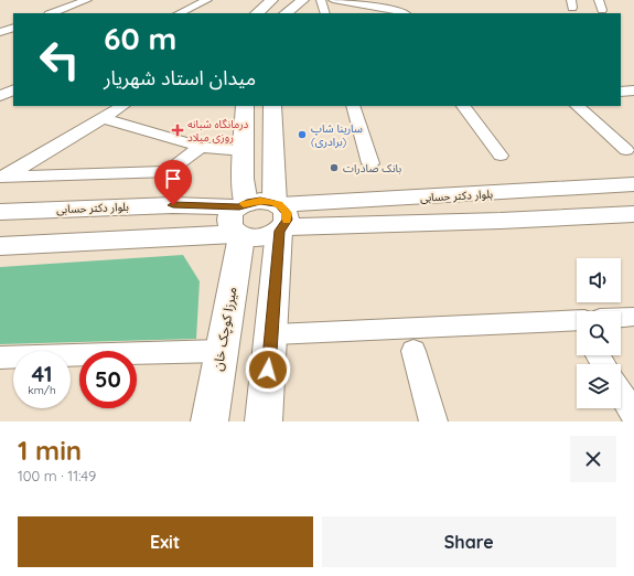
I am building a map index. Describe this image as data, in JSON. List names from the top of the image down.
{
  "streets": {
    "main road": ["بلوار دکتر حسابی", "میرزا کوچک خان"]
  },
  "crossings": [
    ["بلوار دکتر حسابی", "میرزا کوچک خان"]
  ],
  "places": {
    "health": ["درمانگاه شبانه روزی میلاد"],
    "other": ["سارینا شاپ (برادری)", "بانک صادرات"]
  },
  "page": {
    "turn": ["60 m", "میدان استاد شهریار"],
    "speed": "41 km/h",
    "limit": "50",
    "heading": ["1 min", "100 m · 11:49"],
    "buttons": ["Exit", "Share"]
  }
}
